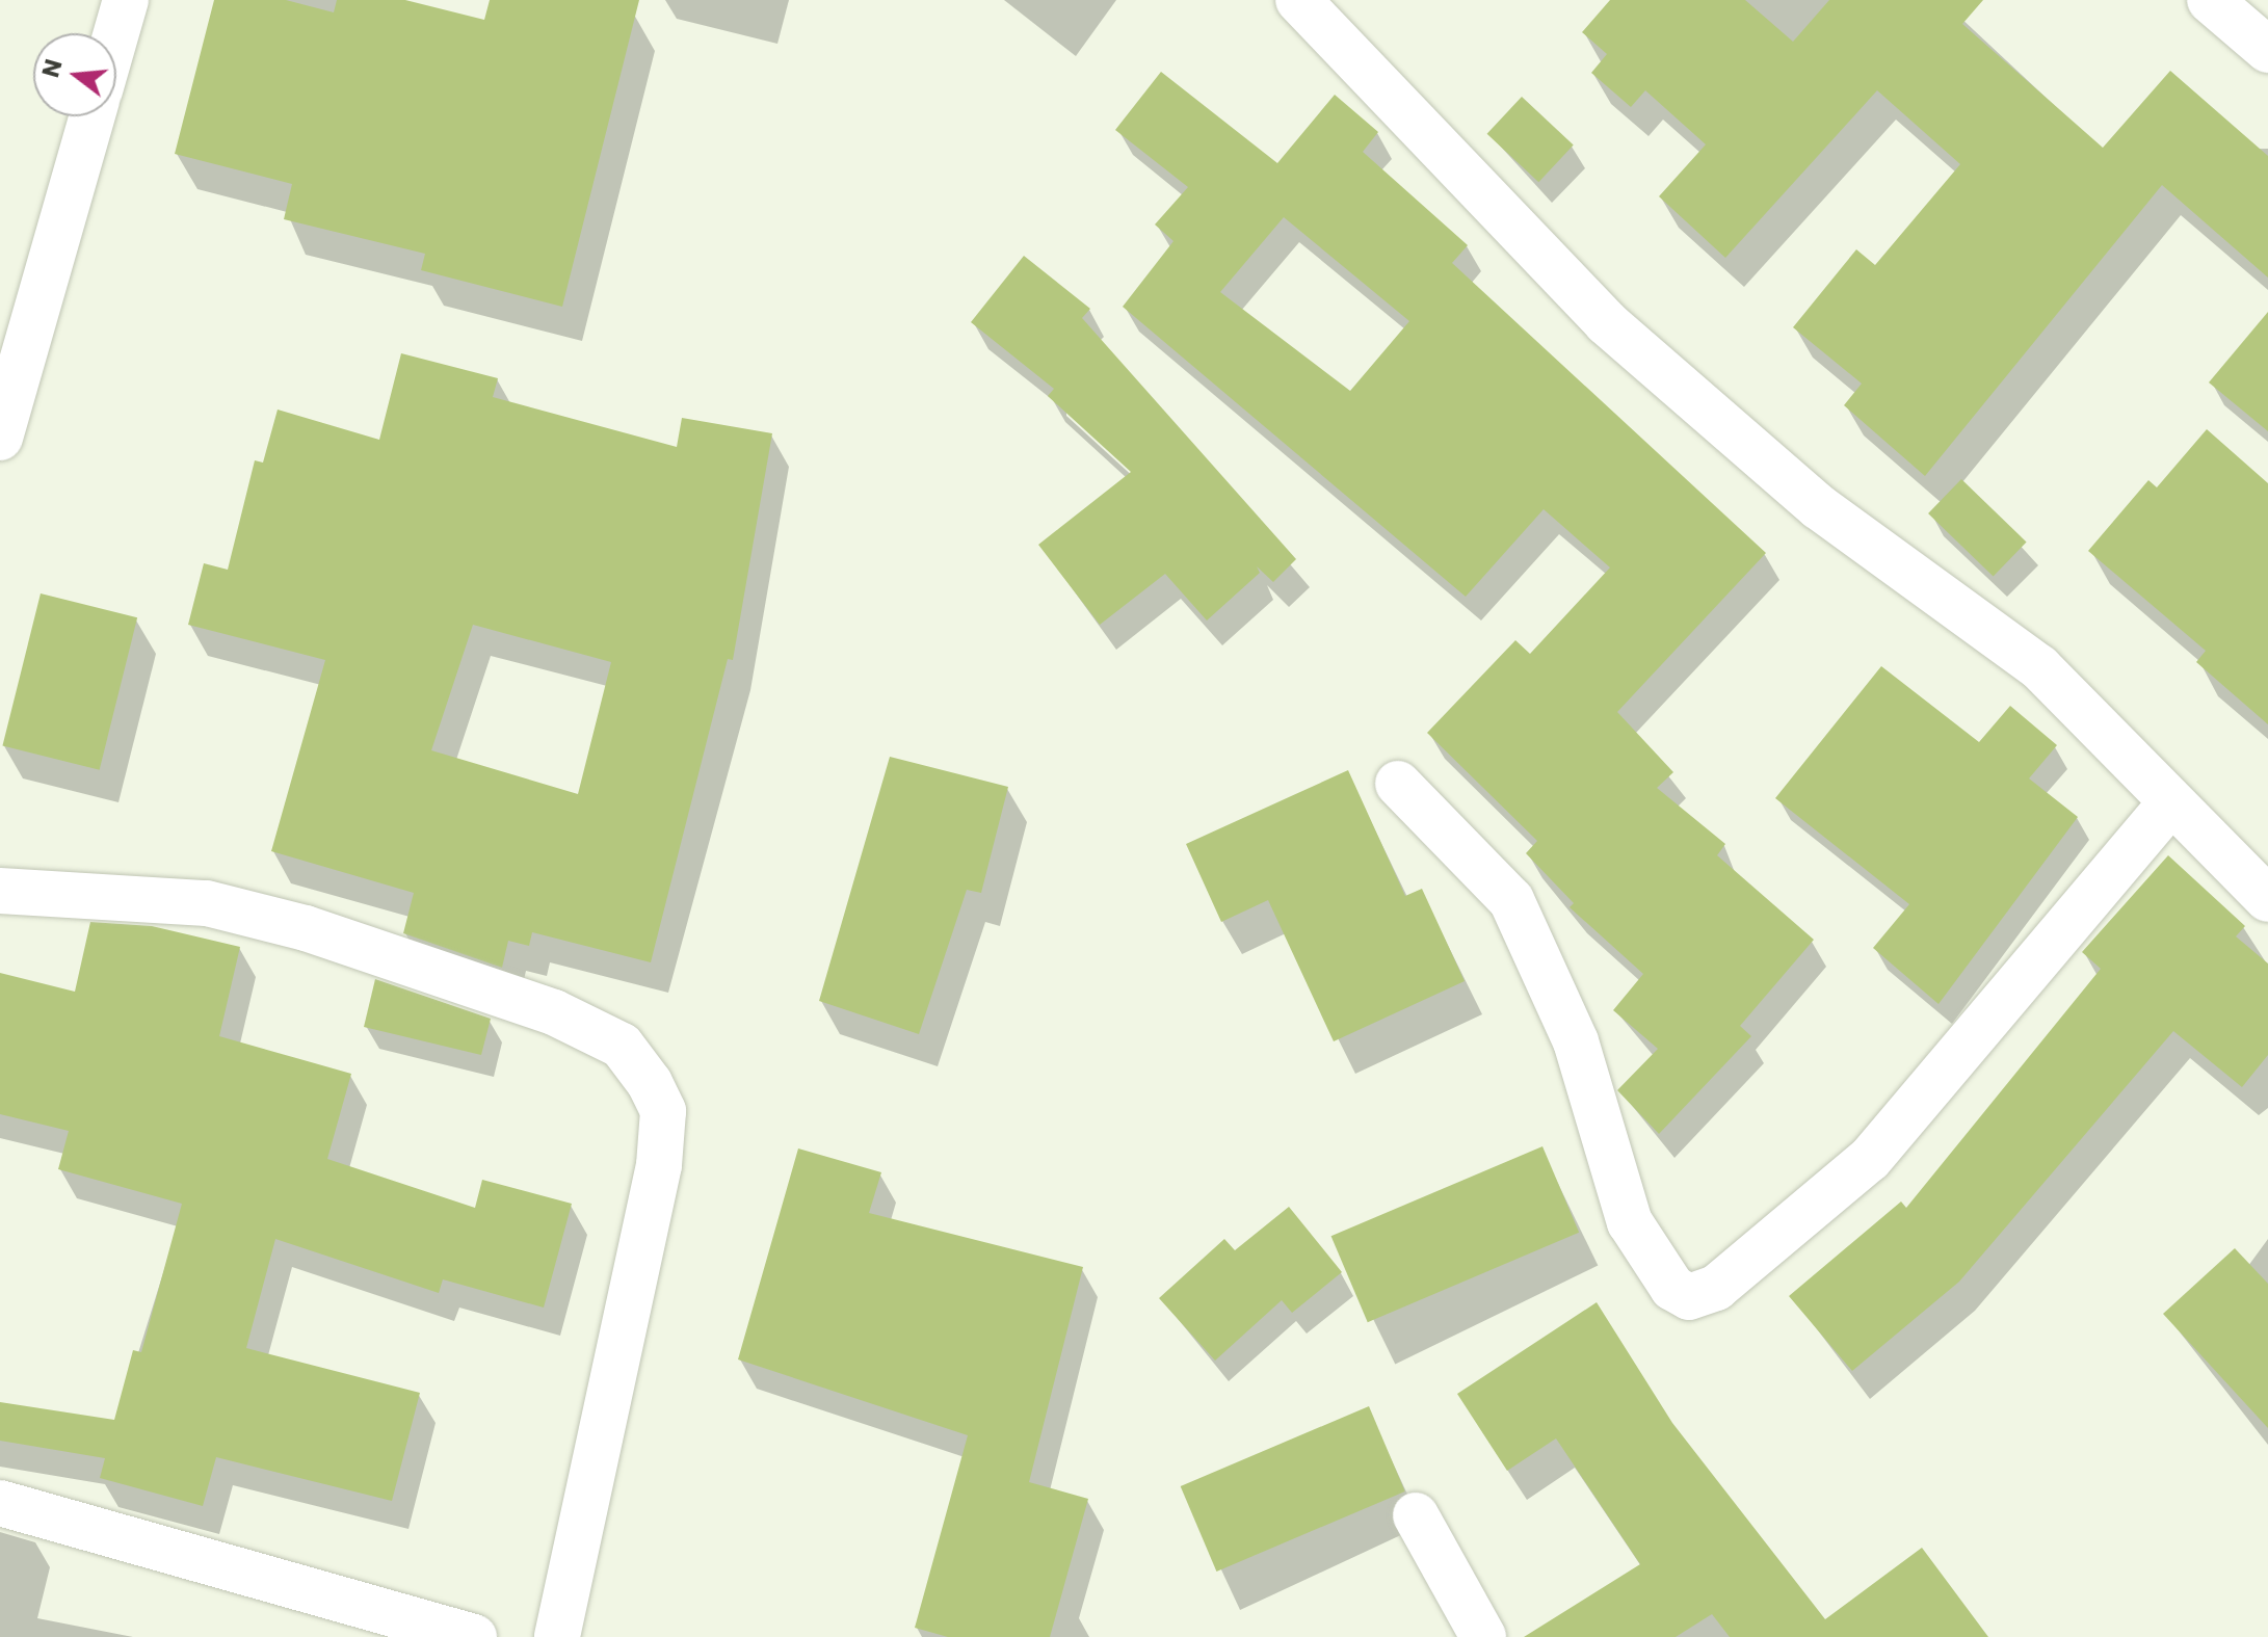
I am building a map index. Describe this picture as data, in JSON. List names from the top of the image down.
{
  "north": "left"
}
